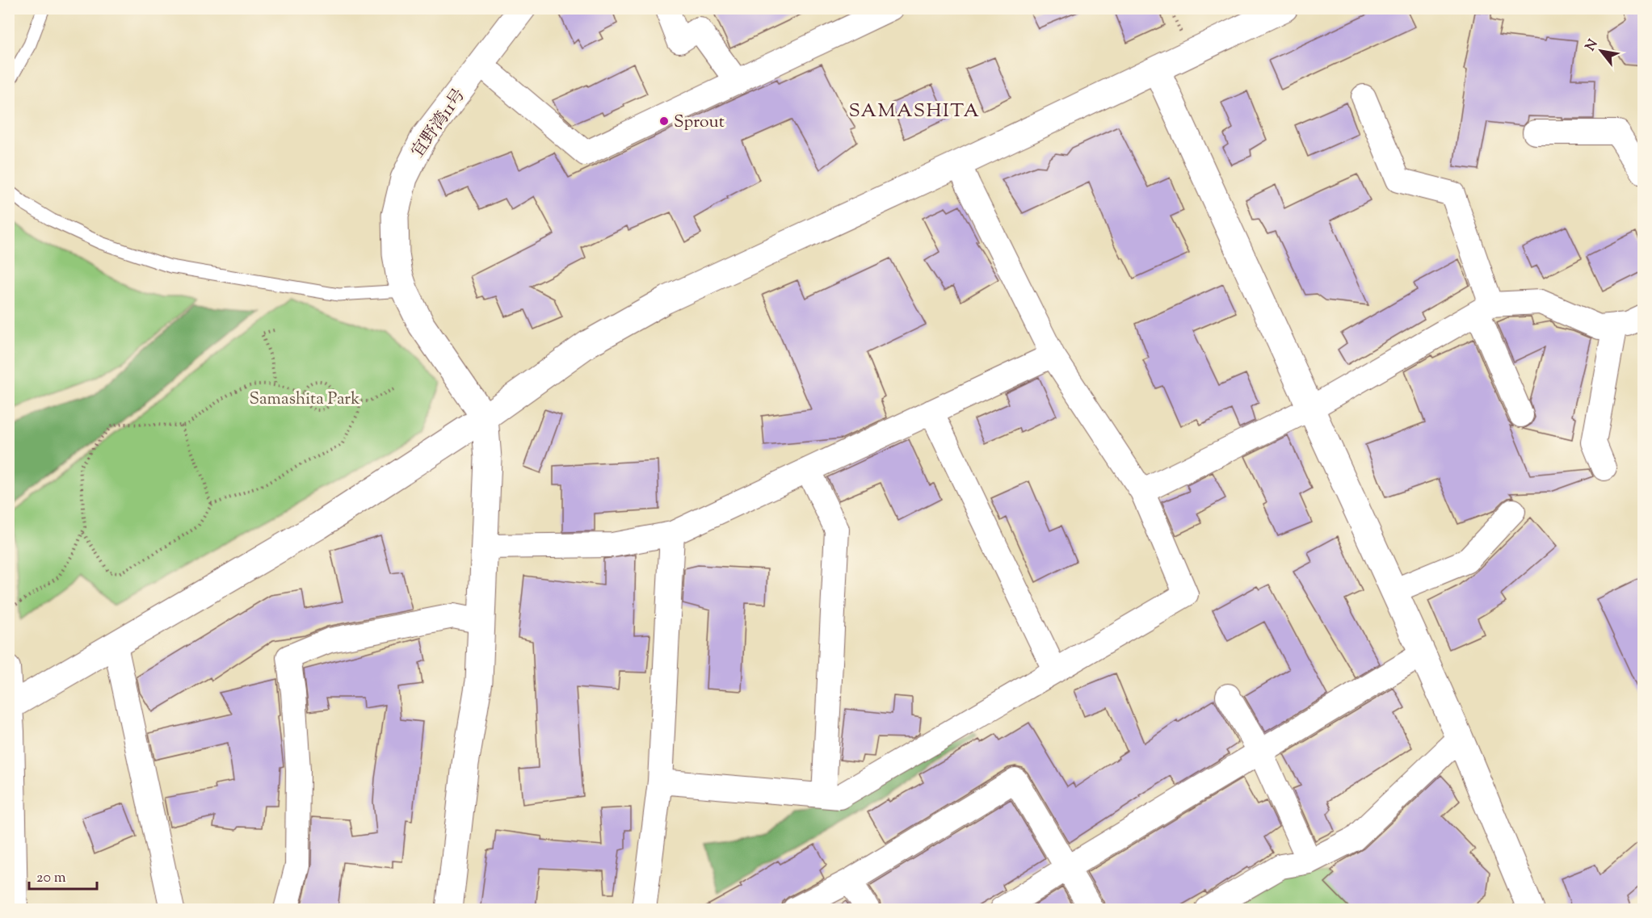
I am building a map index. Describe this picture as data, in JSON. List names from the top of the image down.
{
  "streets": {
    "street": ["宜野湾11号"]
  },
  "districts": ["SAMASHITA"],
  "parks": ["Samashita Park"],
  "places": ["Sprout"],
  "scale_bar": "20 m",
  "north": "top left"
}
